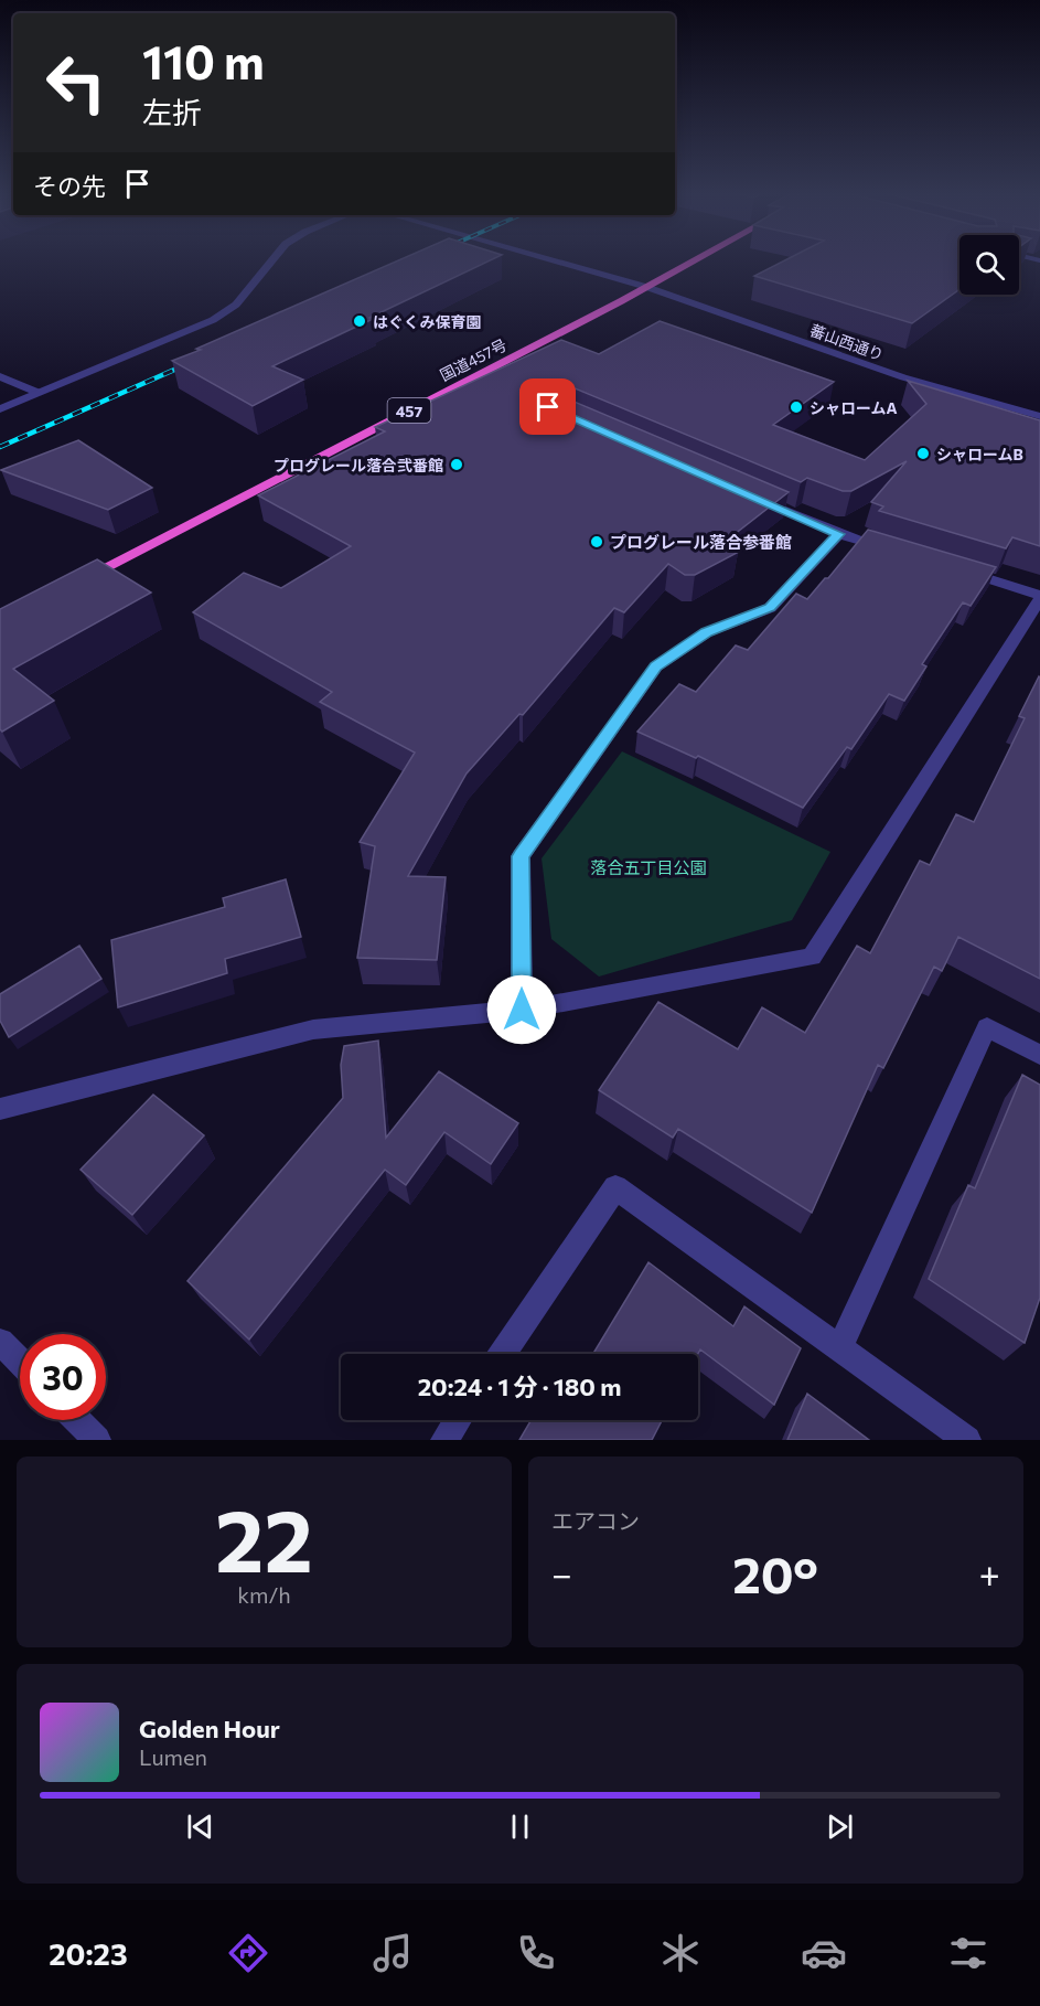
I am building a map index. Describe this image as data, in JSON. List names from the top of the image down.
{
  "streets": {
    "highway": ["国道457号", "457"],
    "street": ["蕃山西通り"]
  },
  "crossings": [
    ["蕃山西通り", "国道457号"]
  ],
  "parks": ["落合五丁目公園"],
  "places": [
    "はぐくみ保育園",
    "シャロームA",
    "シャロームB",
    "プログレール落合弐番館",
    "プログレール落合参番館"
  ],
  "page": {
    "turn": ["110 m", "左折"],
    "then": "その先",
    "limit": "30",
    "trip": "20:24 · 1 分 · 180 m",
    "tile": [
      ["22", "km/h"],
      "エアコン"
    ],
    "heat": ["−", "20°", "+"],
    "song": ["Golden Hour", "Lumen"],
    "tabs": "20:23"
  }
}
